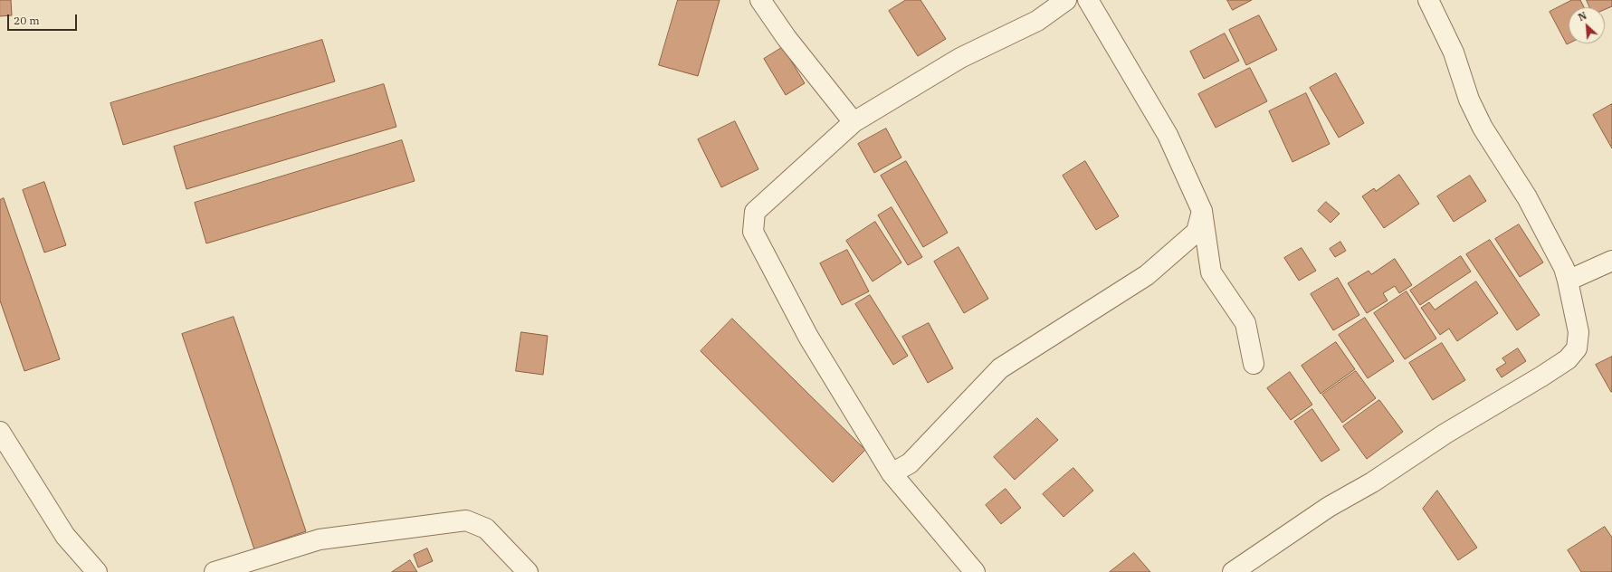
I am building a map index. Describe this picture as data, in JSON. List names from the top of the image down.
{
  "scale_bar": "20 m",
  "north": "top left"
}
